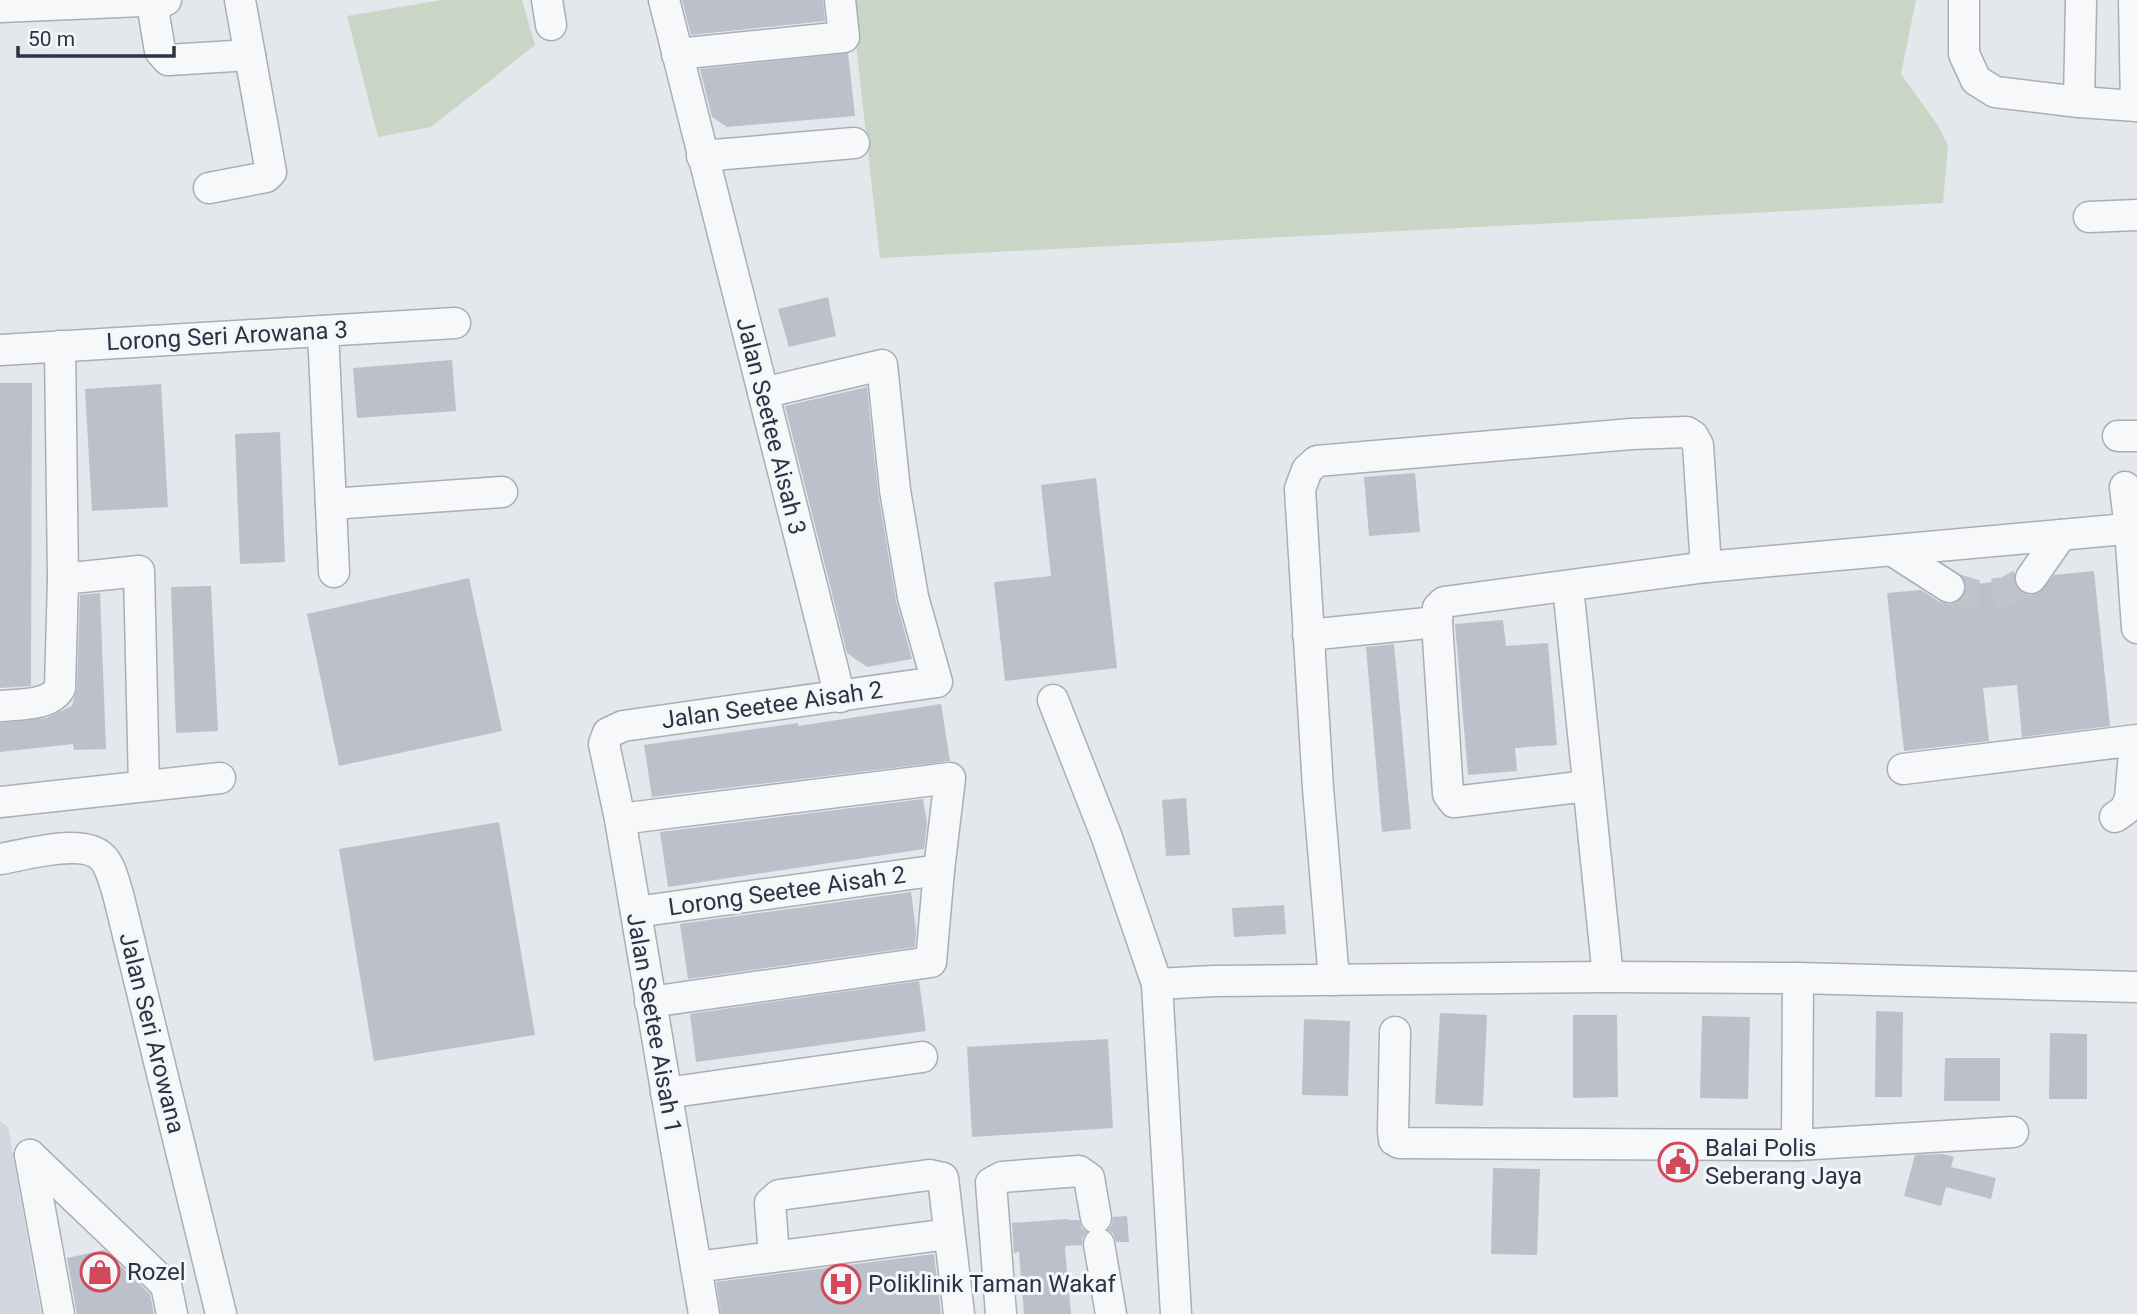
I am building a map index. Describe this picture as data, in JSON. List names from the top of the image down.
{
  "streets": {
    "street": [
      "Lorong Seri Arowana 3",
      "Jalan Seetee Aisah 3",
      "Jalan Seetee Aisah 2",
      "Lorong Seetee Aisah 2",
      "Jalan Seetee Aisah 1",
      "Jalan Seri Arowana"
    ]
  },
  "crossings": [
    ["Jalan Seetee Aisah 3", "Jalan Seetee Aisah 2"],
    ["Jalan Seetee Aisah 2", "Jalan Seetee Aisah 1"],
    ["Lorong Seetee Aisah 2", "Jalan Seetee Aisah 1"]
  ],
  "places": {
    "public building": ["Balai Polis Seberang Jaya"],
    "shop": ["Rozel"],
    "hospital": ["Poliklinik Taman Wakaf"]
  },
  "scale_bar": "50 m"
}
